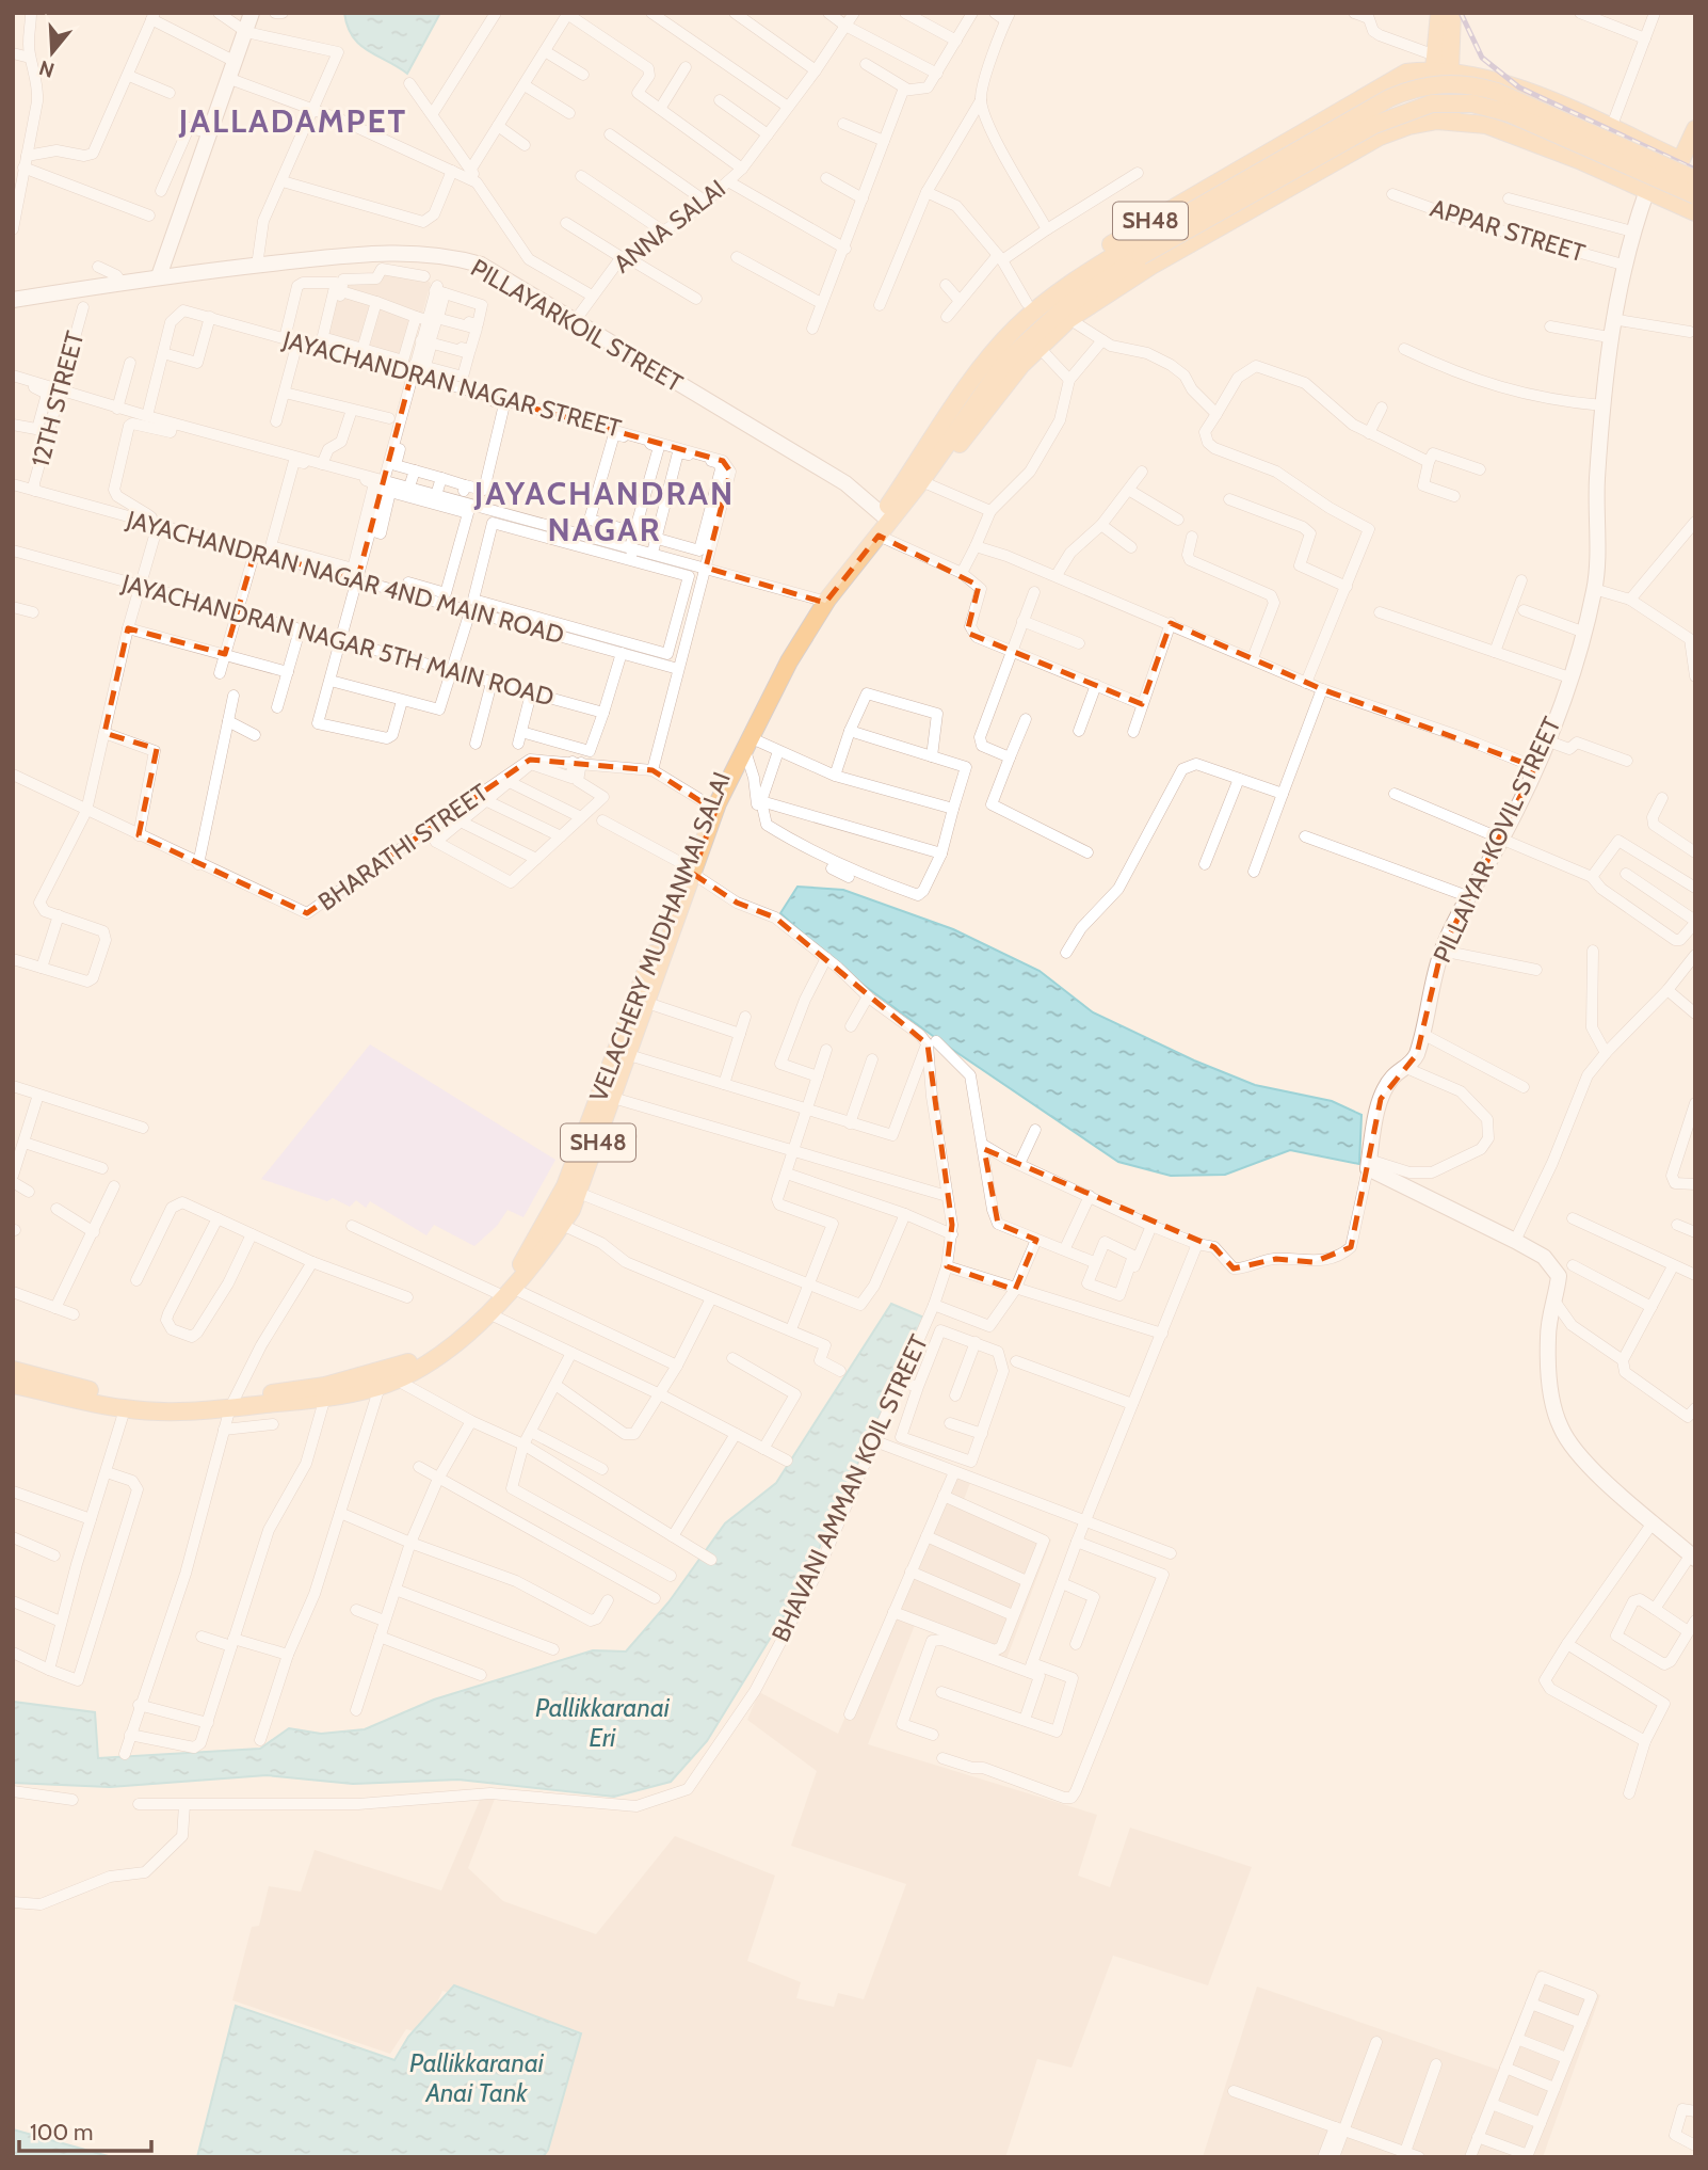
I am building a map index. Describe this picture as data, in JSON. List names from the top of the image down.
{
  "streets": {
    "main road": ["SH48", "VELACHERY MUDHANMAI SALAI"],
    "street": [
      "ANNA SALAI",
      "APPAR STREET",
      "PILLAYARKOIL STREET",
      "JAYACHANDRAN NAGAR STREET",
      "12TH STREET",
      "JAYACHANDRAN NAGAR 4ND MAIN ROAD",
      "JAYACHANDRAN NAGAR 5TH MAIN ROAD",
      "PILLAIYAR KOVIL STREET",
      "BHARATHI STREET",
      "BHAVANI AMMAN KOIL STREET"
    ]
  },
  "crossings": [
    ["SH48", "PILLAIYAR KOVIL STREET"],
    ["ANNA SALAI", "PILLAYARKOIL STREET"],
    ["APPAR STREET", "PILLAIYAR KOVIL STREET"],
    ["PILLAYARKOIL STREET", "VELACHERY MUDHANMAI SALAI"],
    ["JAYACHANDRAN NAGAR STREET", "JAYACHANDRAN NAGAR 4ND MAIN ROAD"],
    ["JAYACHANDRAN NAGAR STREET", "BHARATHI STREET"],
    ["12TH STREET", "JAYACHANDRAN NAGAR 4ND MAIN ROAD"],
    ["BHARATHI STREET", "VELACHERY MUDHANMAI SALAI"]
  ],
  "districts": ["JALLADAMPET", "JAYACHANDRAN NAGAR"],
  "water": ["Pallikkaranai Eri", "Pallikkaranai Anai Tank"],
  "scale_bar": "100 m",
  "north": "bottom"
}
